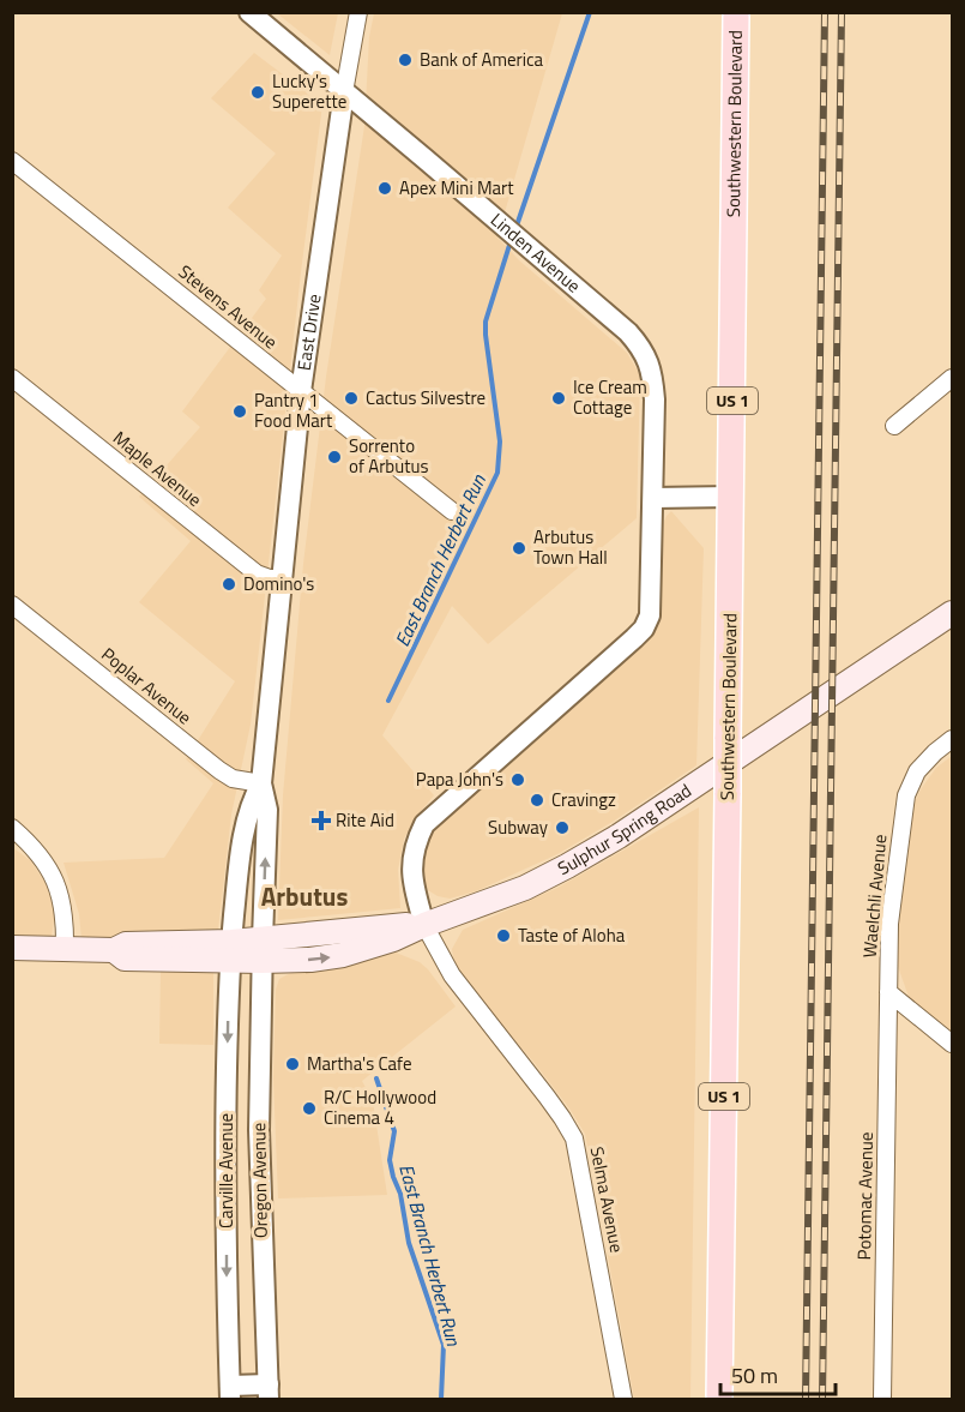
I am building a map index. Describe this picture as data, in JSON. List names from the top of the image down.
{
  "streets": {
    "main road": ["Southwestern Boulevard", "US 1", "Sulphur Spring Road"],
    "street": [
      "Linden Avenue",
      "Stevens Avenue",
      "East Drive",
      "Maple Avenue",
      "Poplar Avenue",
      "Waelchli Avenue",
      "Carville Avenue",
      "Oregon Avenue",
      "Potomac Avenue",
      "Selma Avenue"
    ]
  },
  "crossings": [
    ["Linden Avenue", "East Drive"],
    ["Stevens Avenue", "East Drive"],
    ["East Drive", "Maple Avenue"],
    ["East Drive", "Poplar Avenue"],
    ["East Drive", "Sulphur Spring Road"],
    ["East Drive", "Carville Avenue"],
    ["East Drive", "Oregon Avenue"],
    ["Sulphur Spring Road", "Carville Avenue"],
    ["Sulphur Spring Road", "Oregon Avenue"],
    ["Sulphur Spring Road", "Selma Avenue"],
    ["Waelchli Avenue", "Potomac Avenue"]
  ],
  "one_way": ["Carville Avenue"],
  "districts": ["Arbutus"],
  "water": ["East Branch Herbert Run"],
  "places": {
    "other": [
      "Bank of America",
      "Lucky's Superette",
      "Apex Mini Mart",
      "Cactus Silvestre",
      "Ice Cream Cottage",
      "Pantry 1 Food Mart",
      "Sorrento of Arbutus",
      "Arbutus Town Hall",
      "Domino's",
      "Papa John's",
      "Cravingz",
      "Subway",
      "Taste of Aloha",
      "Martha's Cafe",
      "R/C Hollywood Cinema 4"
    ],
    "health": ["Rite Aid"]
  },
  "scale_bar": "50 m"
}
